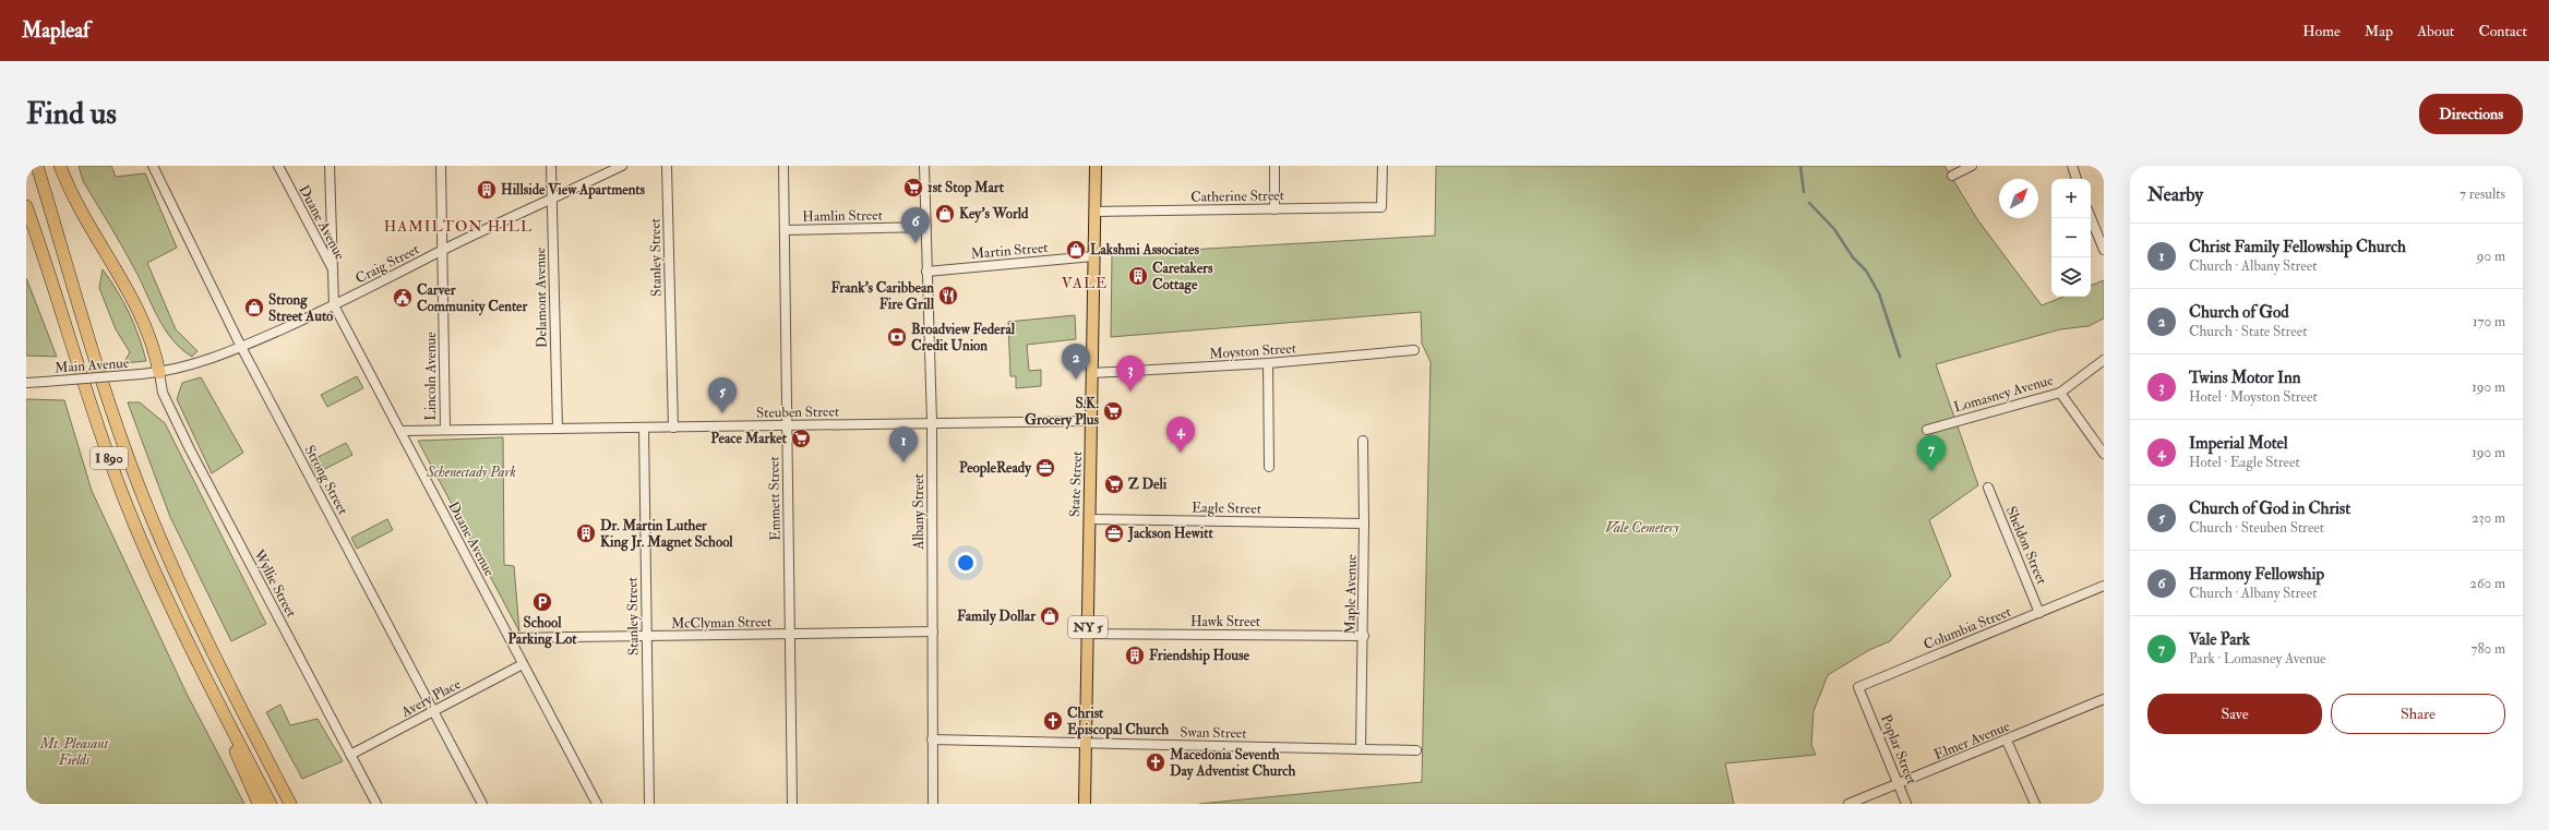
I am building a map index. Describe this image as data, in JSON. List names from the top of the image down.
{
  "streets": {
    "highway": ["I 890"],
    "main road": ["State Street", "NY 5"],
    "street": [
      "Catherine Street",
      "Hamlin Street",
      "Duane Avenue",
      "Martin Street",
      "Stanley Street",
      "Craig Street",
      "Delamont Avenue",
      "Moyston Street",
      "Main Avenue",
      "Lincoln Avenue",
      "Lomasney Avenue",
      "Steuben Street",
      "Strong Street",
      "Emmett Street",
      "Eagle Street",
      "Albany Street",
      "Sheldon Street",
      "Wyllie Street",
      "Maple Avenue",
      "Hawk Street",
      "McClyman Street",
      "Columbia Street",
      "Avery Place",
      "Swan Street",
      "Elmer Avenue",
      "Poplar Street"
    ]
  },
  "crossings": [
    ["Catherine Street", "State Street"],
    ["Hamlin Street", "Emmett Street"],
    ["Hamlin Street", "Albany Street"],
    ["Duane Avenue", "Craig Street"],
    ["Duane Avenue", "Steuben Street"],
    ["Duane Avenue", "McClyman Street"],
    ["Duane Avenue", "Avery Place"],
    ["Martin Street", "State Street"],
    ["Martin Street", "Albany Street"],
    ["Stanley Street", "Steuben Street"],
    ["Stanley Street", "McClyman Street"],
    ["Craig Street", "Delamont Avenue"],
    ["Craig Street", "Main Avenue"],
    ["Craig Street", "Lincoln Avenue"],
    ["Craig Street", "Strong Street"],
    ["Craig Street", "Wyllie Street"],
    ["Delamont Avenue", "Steuben Street"],
    ["Moyston Street", "State Street"],
    ["Main Avenue", "Wyllie Street"],
    ["Lincoln Avenue", "Steuben Street"],
    ["Steuben Street", "State Street"],
    ["Steuben Street", "Emmett Street"],
    ["Steuben Street", "Albany Street"],
    ["Strong Street", "Avery Place"],
    ["State Street", "Eagle Street"],
    ["State Street", "Hawk Street"],
    ["State Street", "Swan Street"],
    ["Emmett Street", "McClyman Street"],
    ["Eagle Street", "Maple Avenue"],
    ["Albany Street", "McClyman Street"],
    ["Albany Street", "Swan Street"],
    ["Sheldon Street", "Columbia Street"],
    ["Wyllie Street", "Avery Place"],
    ["Maple Avenue", "Hawk Street"],
    ["Maple Avenue", "Swan Street"],
    ["Columbia Street", "Poplar Street"],
    ["Elmer Avenue", "Poplar Street"]
  ],
  "districts": ["HAMILTON HILL", "VALE"],
  "parks": ["Schenectady Park", "Vale Cemetery", "Mt. Pleasant Fields"],
  "places": {
    "supermarket": [
      "1st Stop Mart",
      "S.K. Grocery Plus",
      "Peace Market",
      "Z Deli"
    ],
    "building": [
      "Hillside View Apartments",
      "Caretakers Cottage",
      "Dr. Martin Luther King Jr. Magnet School",
      "Friendship House"
    ],
    "shop": [
      "Key's World",
      "Lakshmi Associates",
      "Strong Street Auto",
      "Family Dollar"
    ],
    "restaurant": ["Frank's Caribbean Fire Grill"],
    "public building": ["Carver Community Center"],
    "bank": ["Broadview Federal Credit Union"],
    "office": ["PeopleReady", "Jackson Hewitt"],
    "parking": ["School Parking Lot"],
    "church": ["Christ Episcopal Church", "Macedonia Seventh Day Adventist Church"]
  },
  "north": "top right",
  "page": {
    "header": "Mapleaf",
    "nav": [
      "Home",
      "Map",
      "About",
      "Contact"
    ],
    "buttons": [
      "Directions",
      ["Save", "Share"]
    ],
    "title": "Find us",
    "heading": ["Nearby", "7 results"],
    "map_buttons": ["+", "−"],
    "pins": [
      "6",
      "2",
      "3",
      "5",
      "4",
      "1",
      "7"
    ],
    "list": [
      {
        "mark": "1",
        "name": "Christ Family Fellowship Church",
        "note": "Church · Albany Street",
        "value": "90 m"
      },
      {
        "mark": "2",
        "name": "Church of God",
        "note": "Church · State Street",
        "value": "170 m"
      },
      {
        "mark": "3",
        "name": "Twins Motor Inn",
        "note": "Hotel · Moyston Street",
        "value": "190 m"
      },
      {
        "mark": "4",
        "name": "Imperial Motel",
        "note": "Hotel · Eagle Street",
        "value": "190 m"
      },
      {
        "mark": "5",
        "name": "Church of God in Christ",
        "note": "Church · Steuben Street",
        "value": "230 m"
      },
      {
        "mark": "6",
        "name": "Harmony Fellowship",
        "note": "Church · Albany Street",
        "value": "260 m"
      },
      {
        "mark": "7",
        "name": "Vale Park",
        "note": "Park · Lomasney Avenue",
        "value": "780 m"
      }
    ]
  }
}
